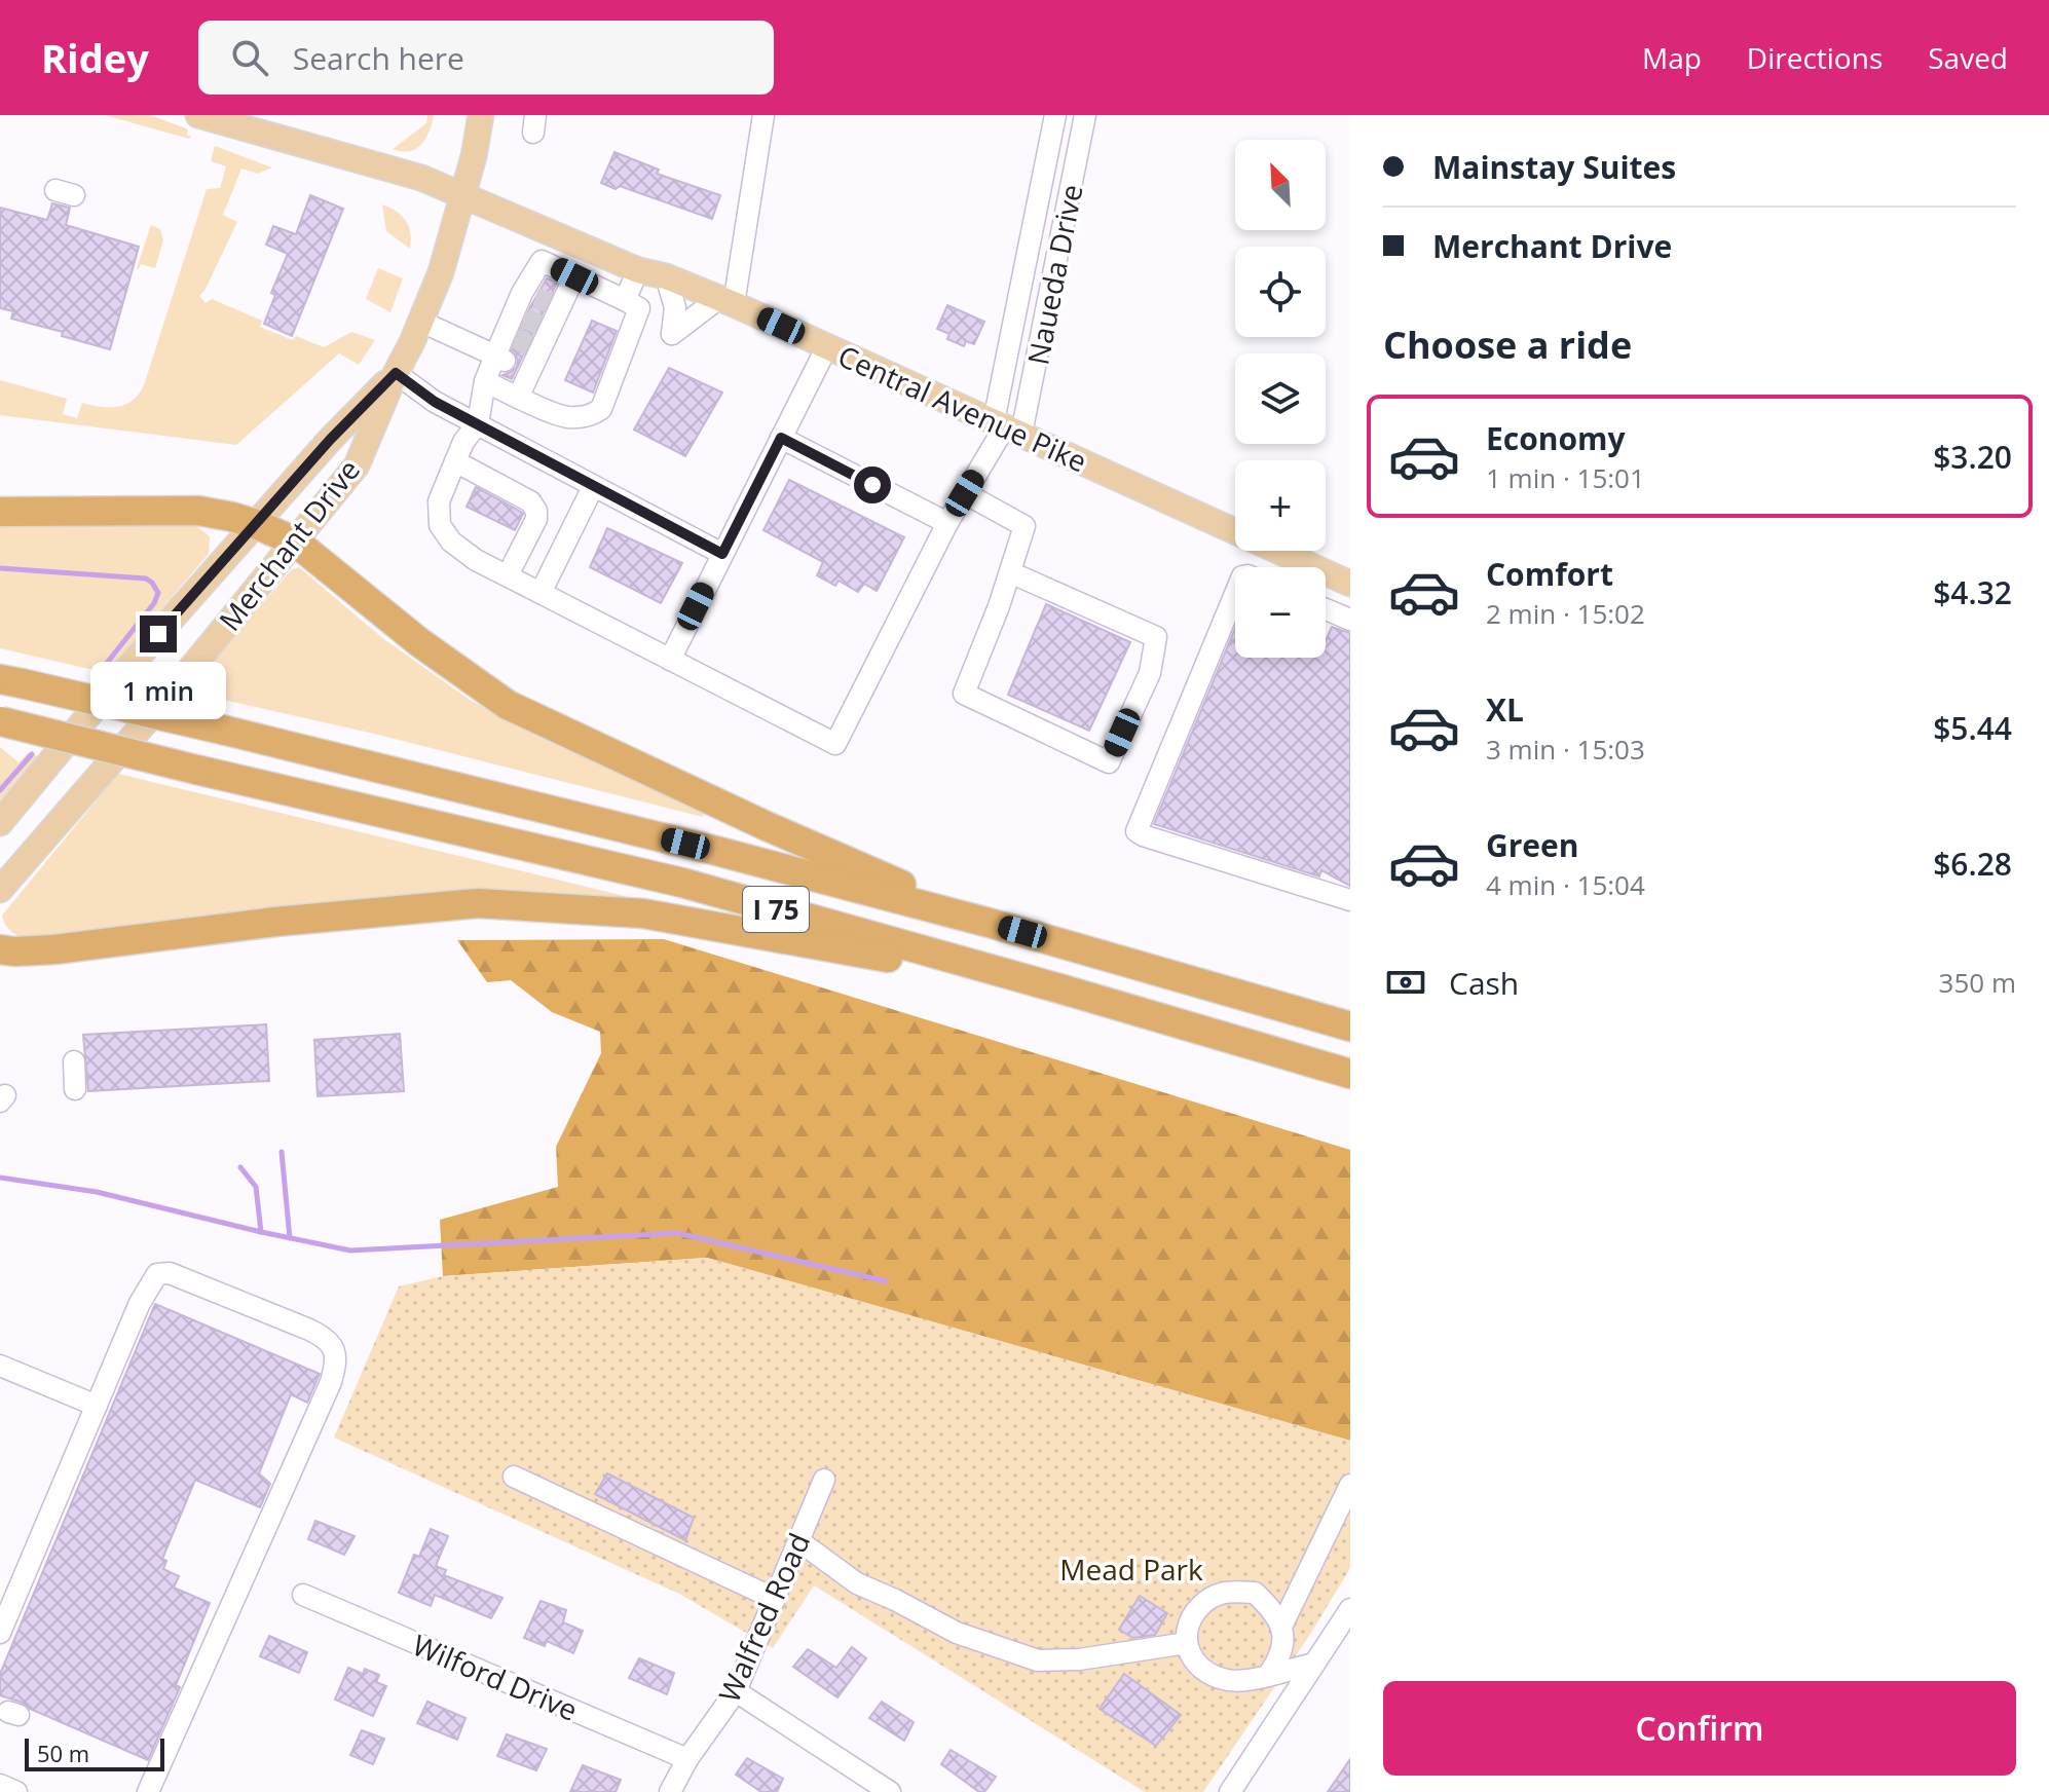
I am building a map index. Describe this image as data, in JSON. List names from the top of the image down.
{
  "streets": {
    "highway": ["I 75"],
    "main road": ["Central Avenue Pike", "Merchant Drive"],
    "street": ["Naueda Drive", "Walfred Road", "Wilford Drive"]
  },
  "crossings": [
    ["Naueda Drive", "Central Avenue Pike"],
    ["Central Avenue Pike", "Merchant Drive"],
    ["Walfred Road", "Wilford Drive"]
  ],
  "parks": ["Mead Park"],
  "scale_bar": "50 m",
  "north": "top left",
  "page": {
    "header": "Ridey",
    "search": "Search here",
    "nav": ["Map", "Directions", "Saved"],
    "banner": ["Mainstay Suites", "Merchant Drive"],
    "map_buttons": ["+", "−"],
    "heading": "Choose a ride",
    "list": [
      {
        "name": "Economy",
        "note": "1 min · 15:01",
        "value": "$3.20"
      },
      {
        "name": "Comfort",
        "note": "2 min · 15:02",
        "value": "$4.32"
      },
      {
        "name": "XL",
        "note": "3 min · 15:03",
        "value": "$5.44"
      },
      {
        "name": "Green",
        "note": "4 min · 15:04",
        "value": "$6.28"
      }
    ],
    "bubble": "1 min",
    "pay": ["Cash", "350 m"],
    "buttons": "Confirm",
    "scale": "50 m"
  }
}
